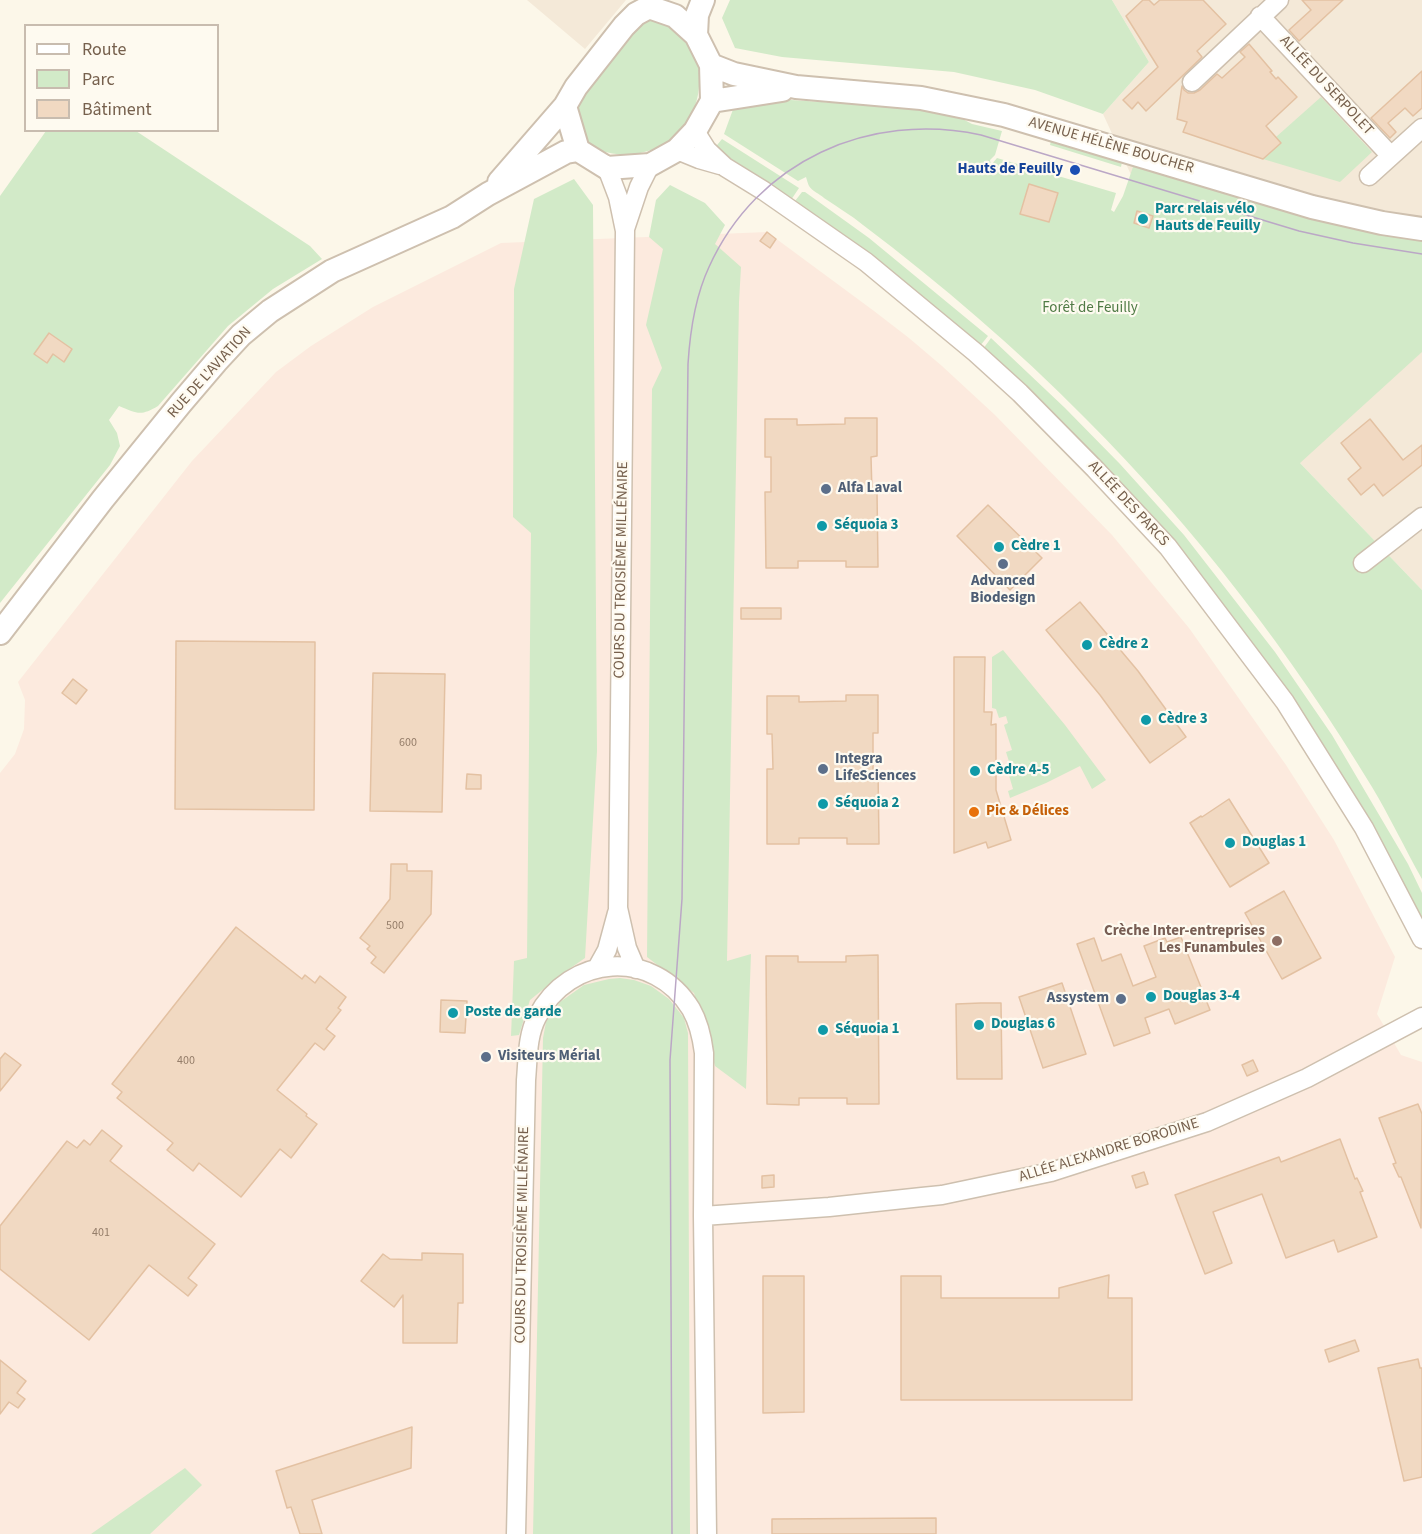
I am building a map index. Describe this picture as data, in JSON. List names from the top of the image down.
{
  "streets": {
    "street": [
      "ALLÉE DU SERPOLET",
      "AVENUE HÉLÈNE BOUCHER",
      "RUE DE L'AVIATION",
      "ALLÉE DES PARCS",
      "COURS DU TROISIÈME MILLÉNAIRE",
      "ALLÉE ALEXANDRE BORODINE"
    ]
  },
  "crossings": [
    ["AVENUE HÉLÈNE BOUCHER", "RUE DE L'AVIATION"],
    ["AVENUE HÉLÈNE BOUCHER", "ALLÉE DES PARCS"],
    ["AVENUE HÉLÈNE BOUCHER", "COURS DU TROISIÈME MILLÉNAIRE"],
    ["RUE DE L'AVIATION", "ALLÉE DES PARCS"],
    ["RUE DE L'AVIATION", "COURS DU TROISIÈME MILLÉNAIRE"],
    ["ALLÉE DES PARCS", "COURS DU TROISIÈME MILLÉNAIRE"],
    ["COURS DU TROISIÈME MILLÉNAIRE", "ALLÉE ALEXANDRE BORODINE"]
  ],
  "parks": ["Forêt de Feuilly"],
  "places": [
    "Hauts de Feuilly",
    "Parc relais vélo Hauts de Feuilly",
    "Alfa Laval",
    "Séquoia 3",
    "Cèdre 1",
    "Advanced Biodesign",
    "Cèdre 2",
    "Cèdre 3",
    "Integra LifeSciences",
    "Cèdre 4-5",
    "Séquoia 2",
    "Pic & Délices",
    "Douglas 1",
    "Crèche Inter-entreprises Les Funambules",
    "Douglas 3-4",
    "Assystem",
    "Poste de garde",
    "Douglas 6",
    "Séquoia 1",
    "Visiteurs Mérial"
  ],
  "house_numbers": [
    "600",
    "500",
    "400",
    "401"
  ],
  "legend": ["Route", "Parc", "Bâtiment"]
}
